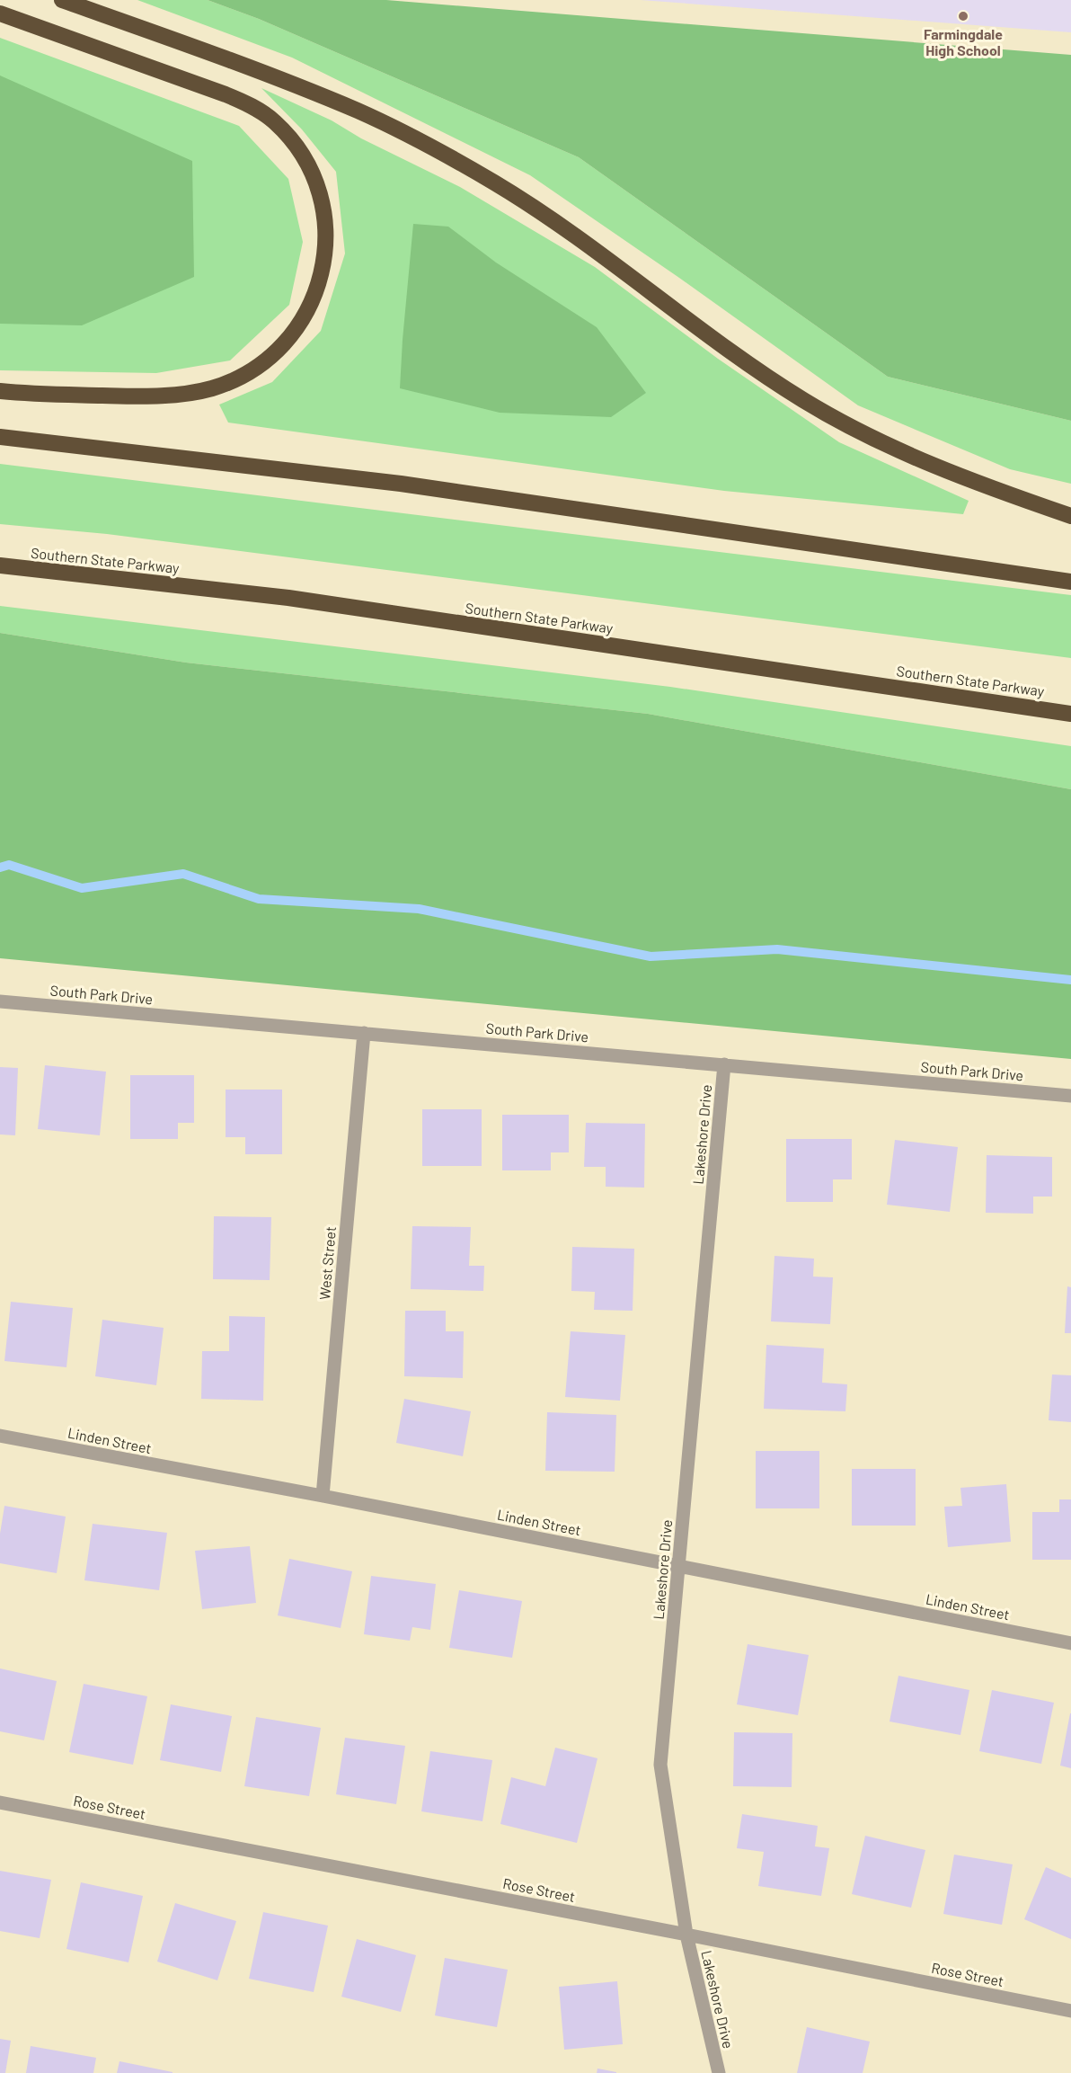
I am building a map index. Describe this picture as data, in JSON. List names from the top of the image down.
{
  "streets": {
    "highway": ["Southern State Parkway"],
    "street": [
      "South Park Drive",
      "Lakeshore Drive",
      "West Street",
      "Linden Street",
      "Rose Street"
    ]
  },
  "crossings": [
    ["South Park Drive", "Lakeshore Drive"],
    ["South Park Drive", "West Street"],
    ["Lakeshore Drive", "Linden Street"],
    ["Lakeshore Drive", "Rose Street"],
    ["West Street", "Linden Street"]
  ],
  "places": ["Farmingdale High School"]
}
